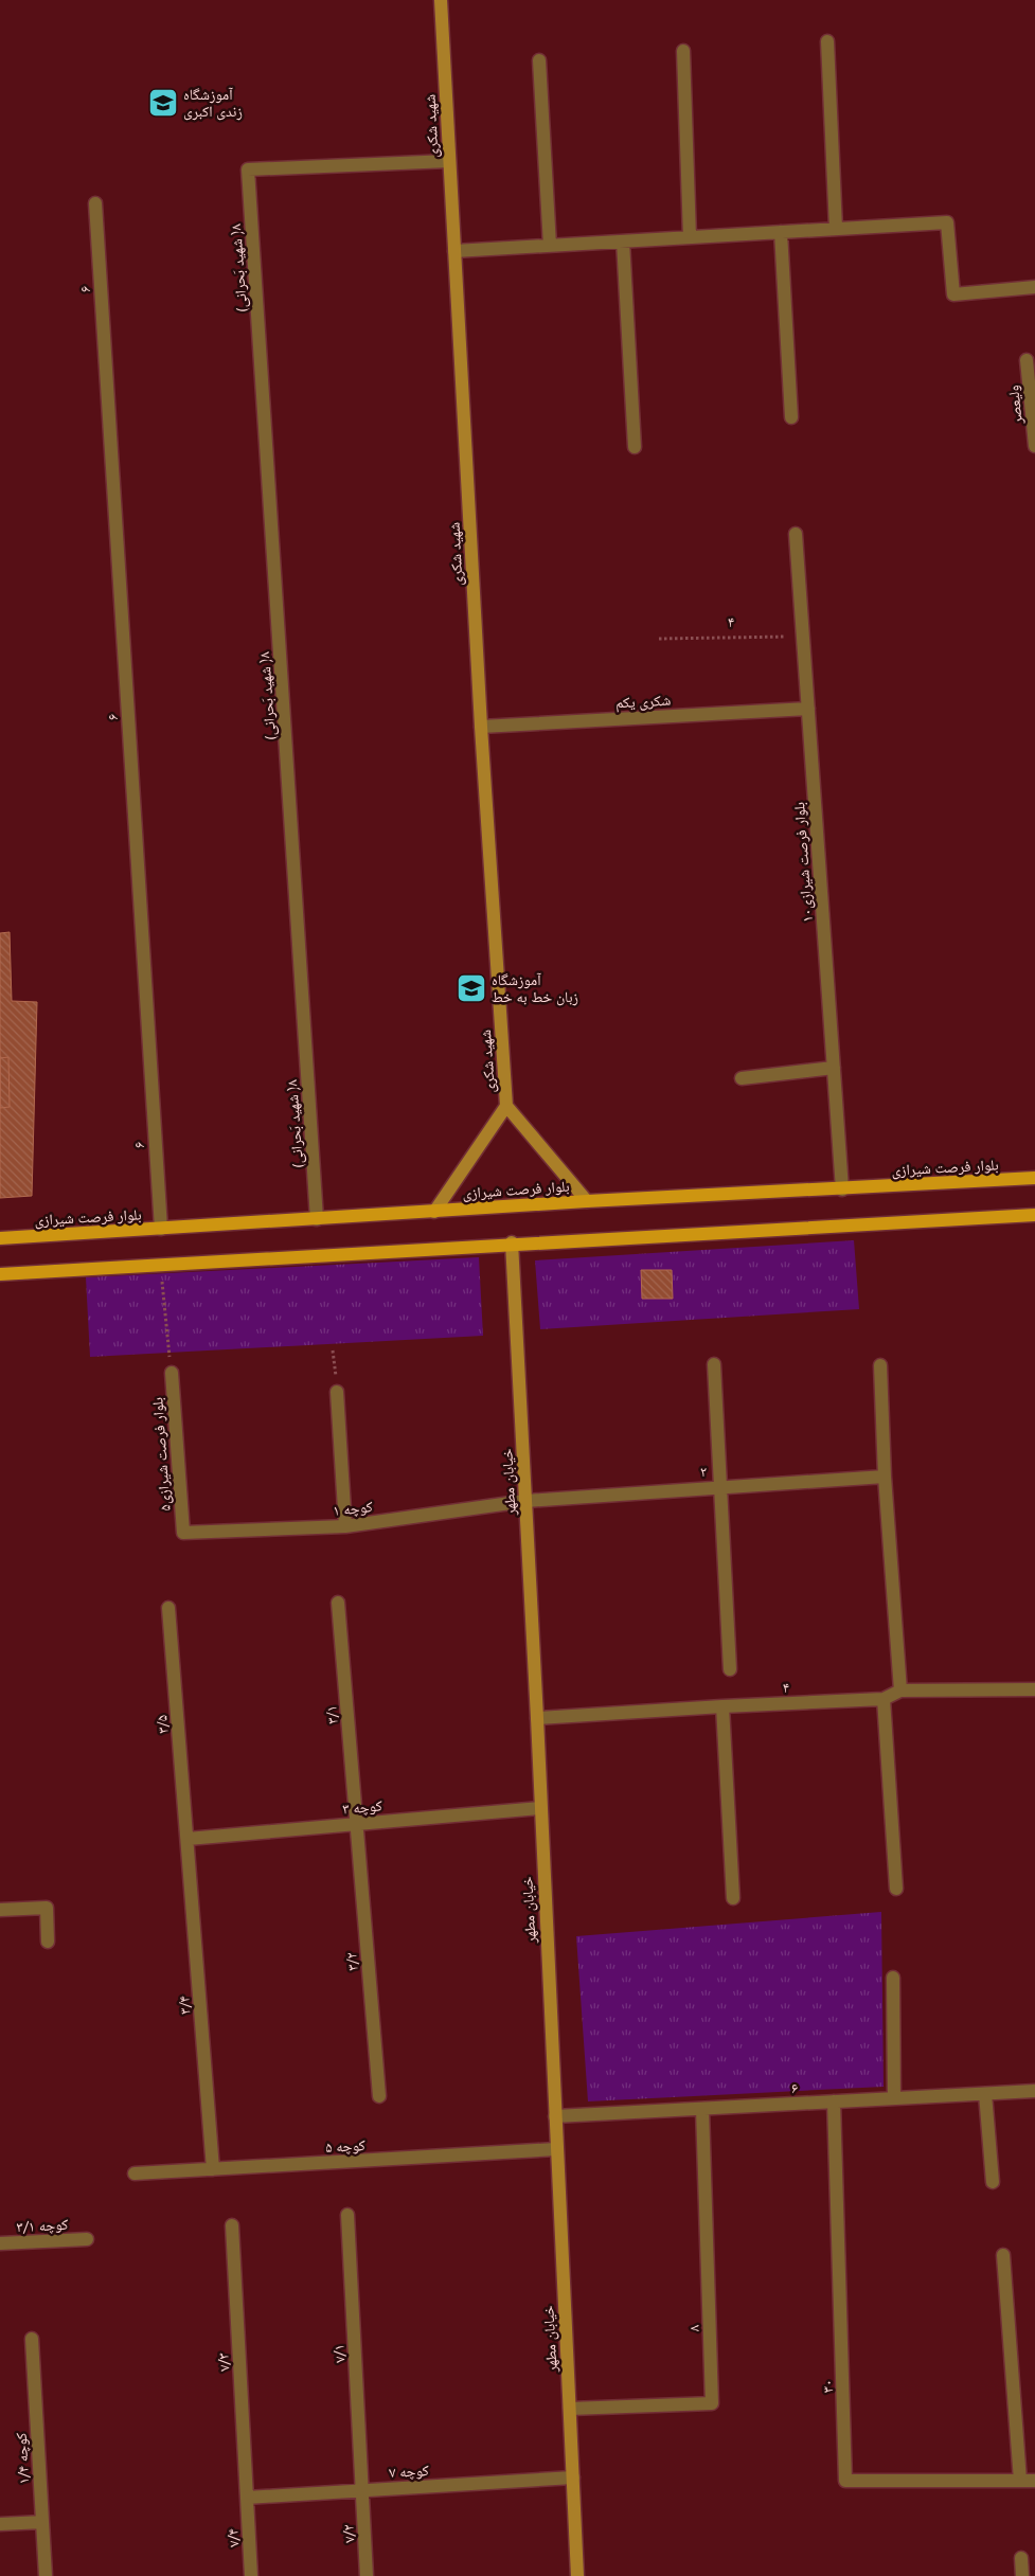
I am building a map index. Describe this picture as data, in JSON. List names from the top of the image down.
{
  "streets": {
    "main road": ["بلوار فرصت شیرازی"],
    "street": [
      "شهید شکری",
      "(شهید بَحرانی )۸",
      "۶",
      "ولیعصر",
      "۴",
      "شکری یکم",
      "بلوار فرصت شیرازی۱۰",
      "بلوار فرصت شیرازی۵",
      "۲",
      "خیابان مطهر",
      "کوچه ۱",
      "۳/۱",
      "۳/۵",
      "کوچه ۳",
      "۳/۲",
      "۳/۴",
      "کوچه ۵",
      "کوچه ۳/۱",
      "۸",
      "۷/۱",
      "۷/۳",
      "۳۰",
      "کوچه ۱/۴",
      "کوچه ۷",
      "۷/۲",
      "۷/۴"
    ]
  },
  "crossings": [
    ["شهید شکری", "(شهید بَحرانی )۸"],
    ["شهید شکری", "شکری یکم"],
    ["(شهید بَحرانی )۸", "بلوار فرصت شیرازی"],
    ["۶", "بلوار فرصت شیرازی"],
    ["۶", "خیابان مطهر"],
    ["۶", "۸"],
    ["۶", "۳۰"],
    ["۴", "بلوار فرصت شیرازی۱۰"],
    ["۴", "خیابان مطهر"],
    ["شکری یکم", "بلوار فرصت شیرازی۱۰"],
    ["بلوار فرصت شیرازی۱۰", "بلوار فرصت شیرازی"],
    ["بلوار فرصت شیرازی۵", "کوچه ۱"],
    ["۲", "خیابان مطهر"],
    ["۲", "کوچه ۱"],
    ["خیابان مطهر", "کوچه ۱"],
    ["خیابان مطهر", "کوچه ۳"],
    ["خیابان مطهر", "کوچه ۵"],
    ["خیابان مطهر", "۸"],
    ["خیابان مطهر", "کوچه ۷"],
    ["۳/۱", "کوچه ۳"],
    ["۳/۱", "۳/۲"],
    ["۳/۵", "کوچه ۳"],
    ["۳/۵", "۳/۴"],
    ["کوچه ۳", "۳/۲"],
    ["کوچه ۳", "۳/۴"],
    ["۳/۴", "کوچه ۵"],
    ["۷/۱", "کوچه ۷"],
    ["۷/۱", "۷/۲"],
    ["۷/۳", "کوچه ۷"],
    ["۷/۳", "۷/۴"],
    ["کوچه ۷", "۷/۲"],
    ["کوچه ۷", "۷/۴"]
  ],
  "places": {
    "school or university": ["آموزشگاه زندی اکبری", "آموزشگاه زبان خط به خط"]
  }
}
